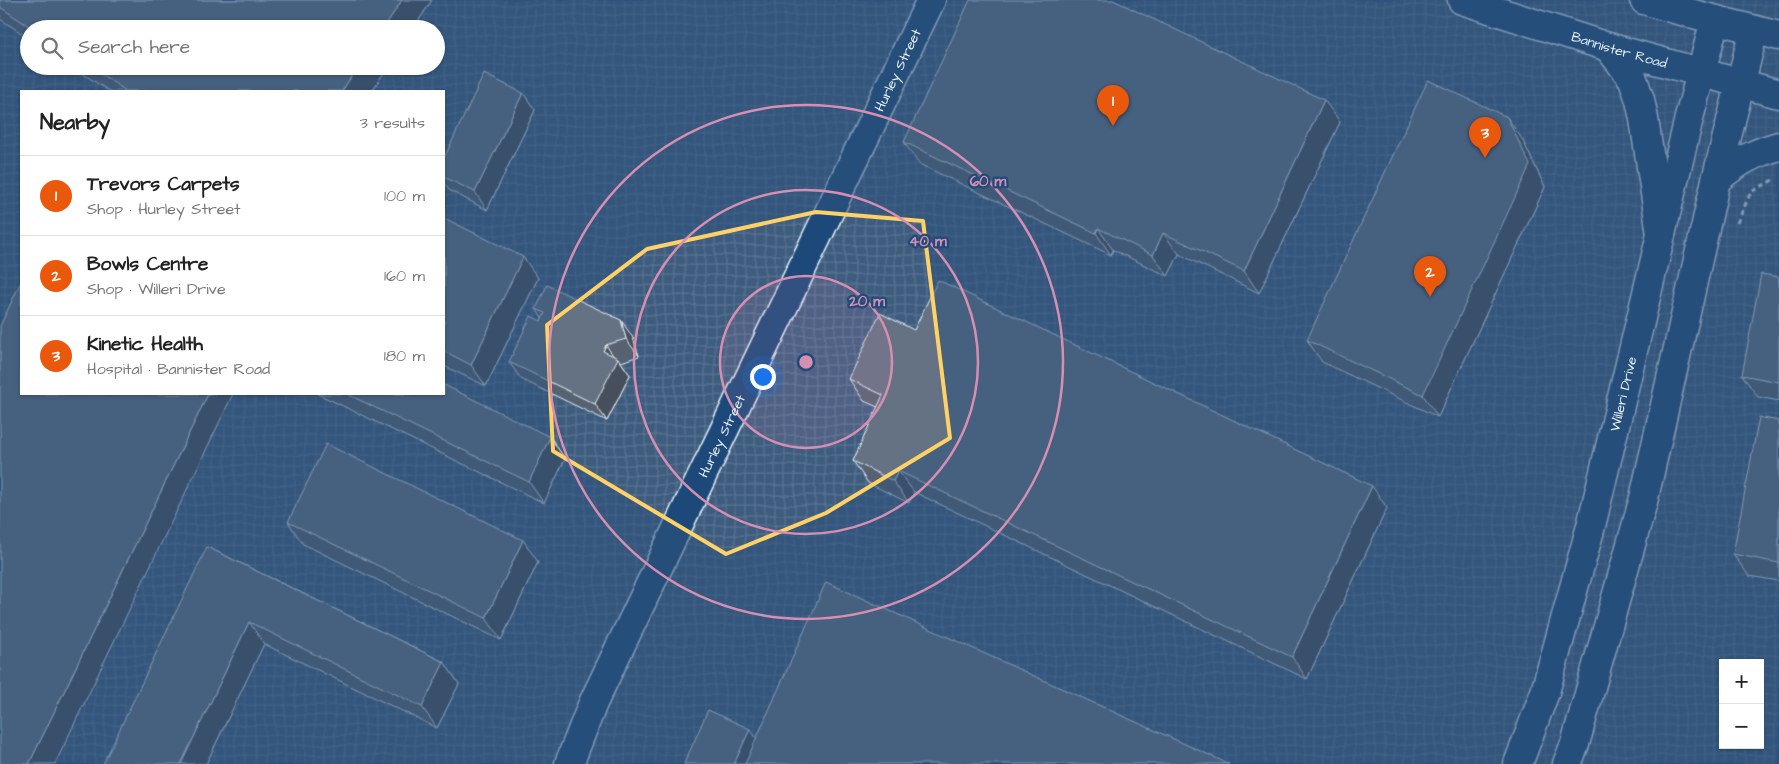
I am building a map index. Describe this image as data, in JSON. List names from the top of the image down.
{
  "streets": {
    "main road": ["Bannister Road", "Hurley Street", "Willeri Drive"]
  },
  "crossings": [
    ["Bannister Road", "Willeri Drive"]
  ],
  "page": {
    "search": "Search here",
    "pins": ["1", "3", "2"],
    "heading": ["Nearby", "3 results"],
    "list": [
      {
        "mark": "1",
        "name": "Trevors Carpets",
        "note": "Shop · Hurley Street",
        "value": "100 m"
      },
      {
        "mark": "2",
        "name": "Bowls Centre",
        "note": "Shop · Willeri Drive",
        "value": "160 m"
      },
      {
        "mark": "3",
        "name": "Kinetic Health",
        "note": "Hospital · Bannister Road",
        "value": "180 m"
      }
    ],
    "map_buttons": ["+", "−"]
  },
  "rings": ["60 m", "40 m", "20 m"]
}
